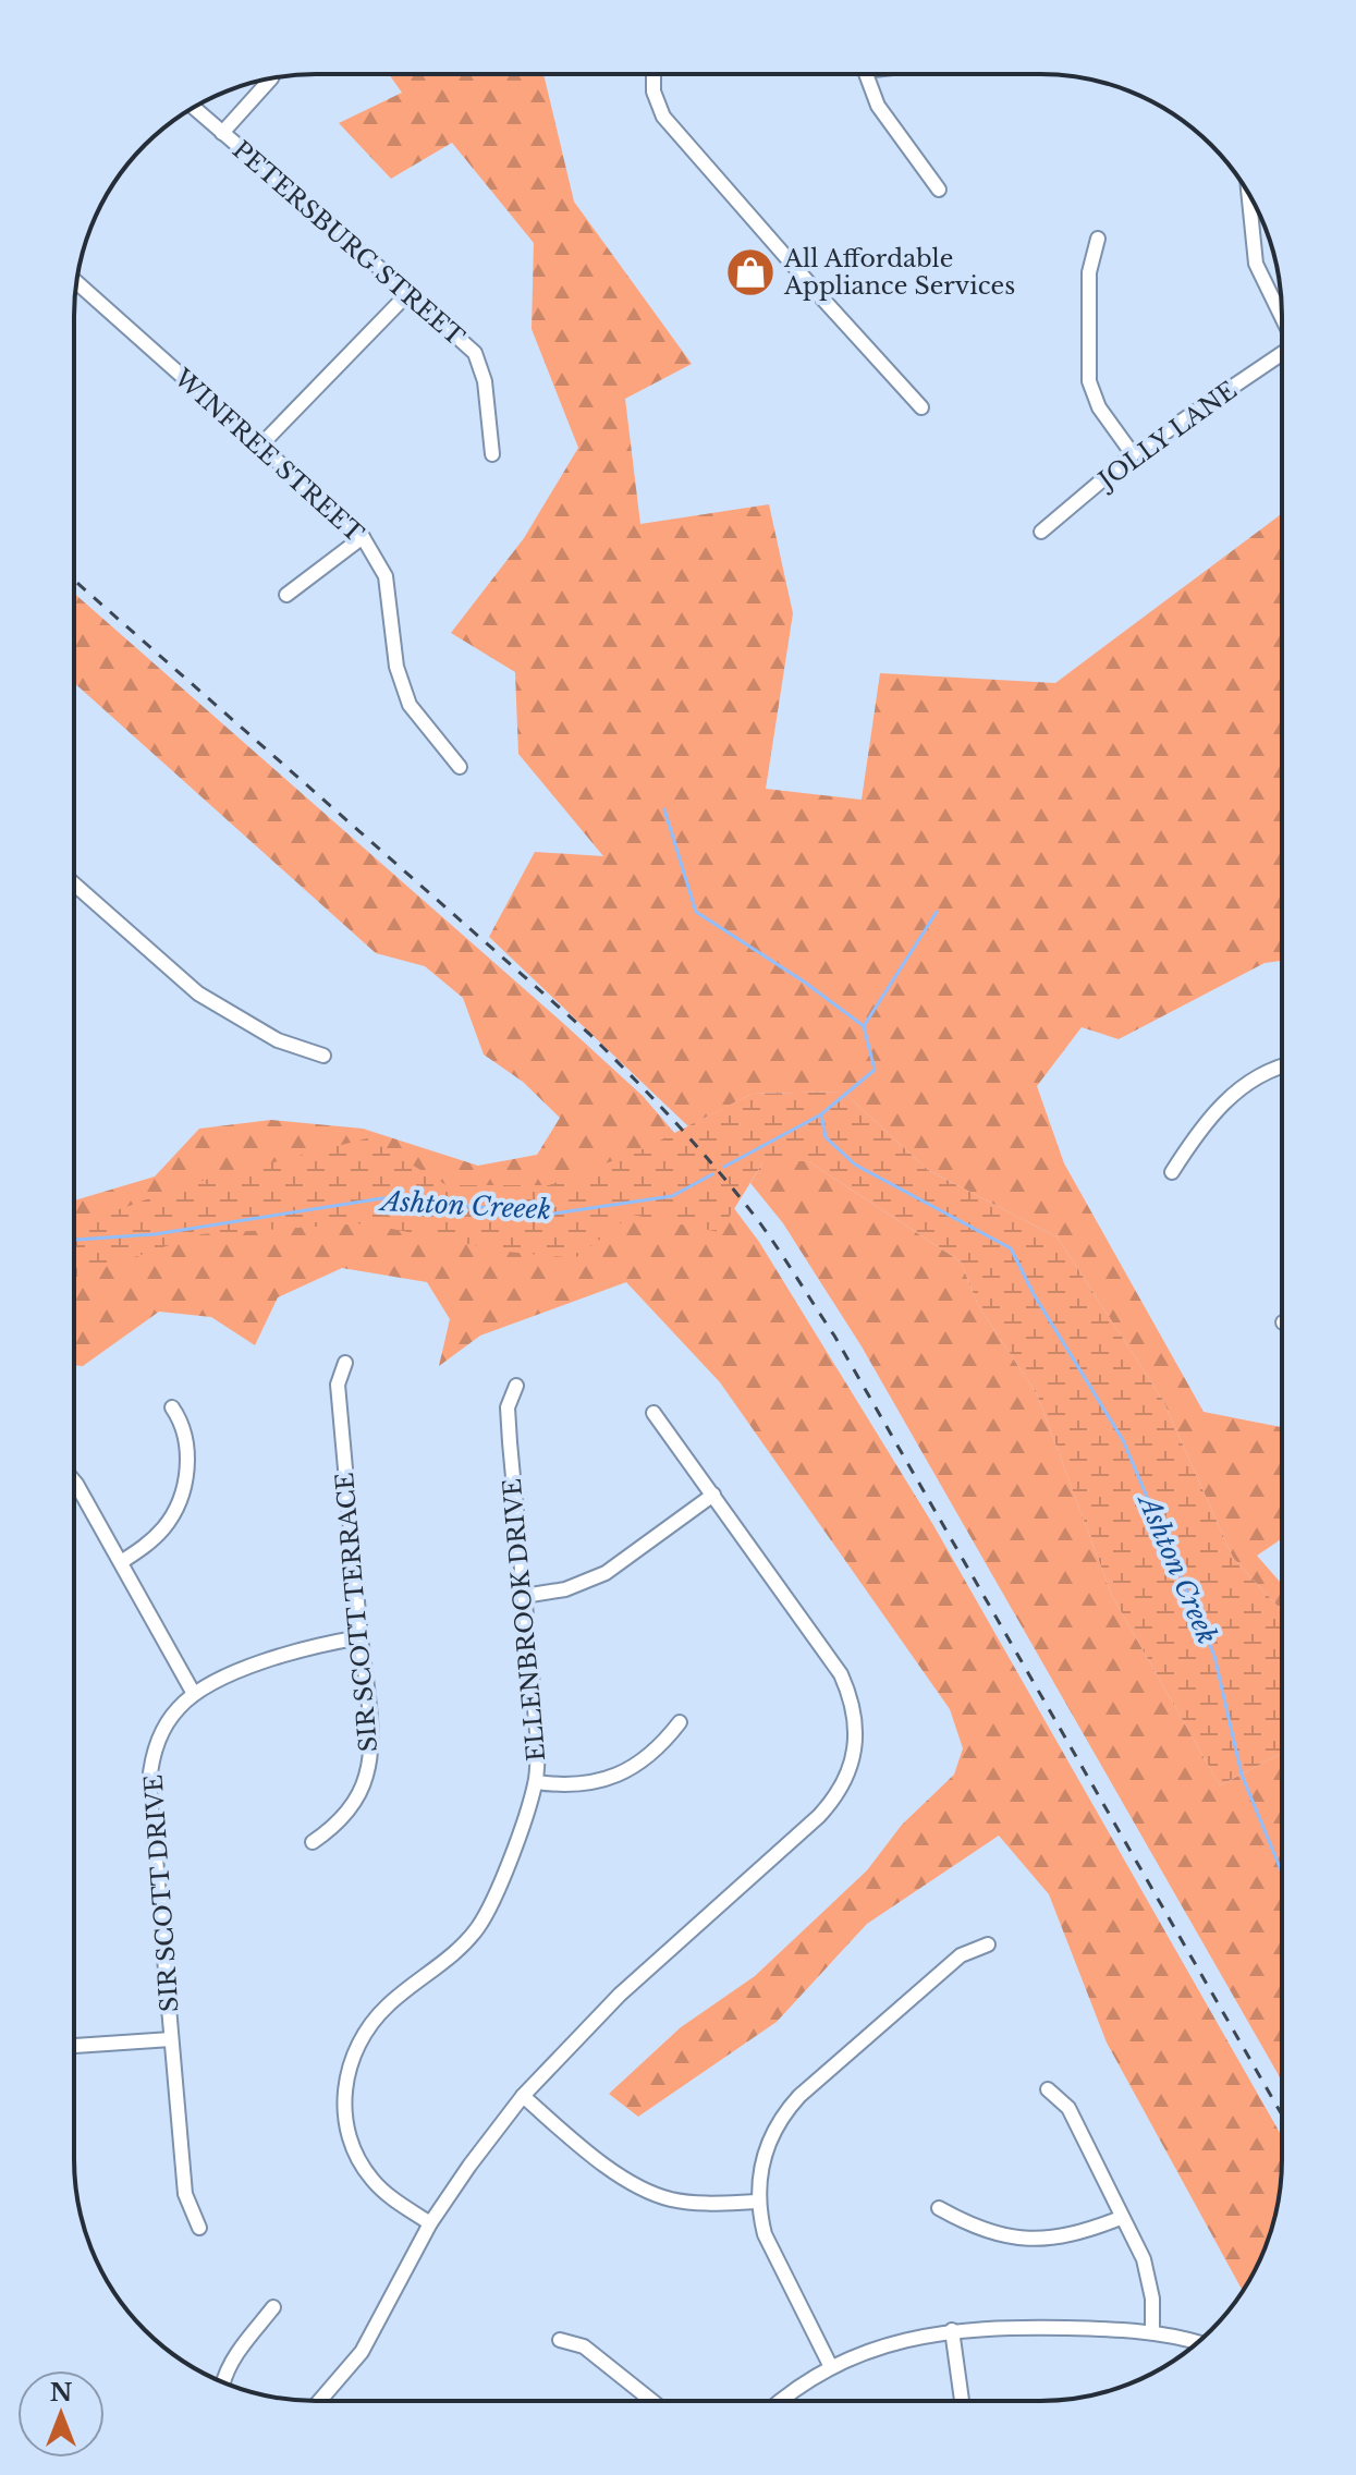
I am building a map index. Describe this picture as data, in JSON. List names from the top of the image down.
{
  "streets": {
    "street": [
      "PETERSBURG STREET",
      "JOLLY LANE",
      "WINFREE STREET",
      "SIR SCOTT TERRACE",
      "ELLENBROOK DRIVE",
      "SIR SCOTT DRIVE"
    ]
  },
  "crossings": [
    ["SIR SCOTT TERRACE", "SIR SCOTT DRIVE"]
  ],
  "water": ["Ashton Creeek", "Ashton Creek"],
  "places": {
    "shop": ["All Affordable Appliance Services"]
  },
  "north": "top"
}
